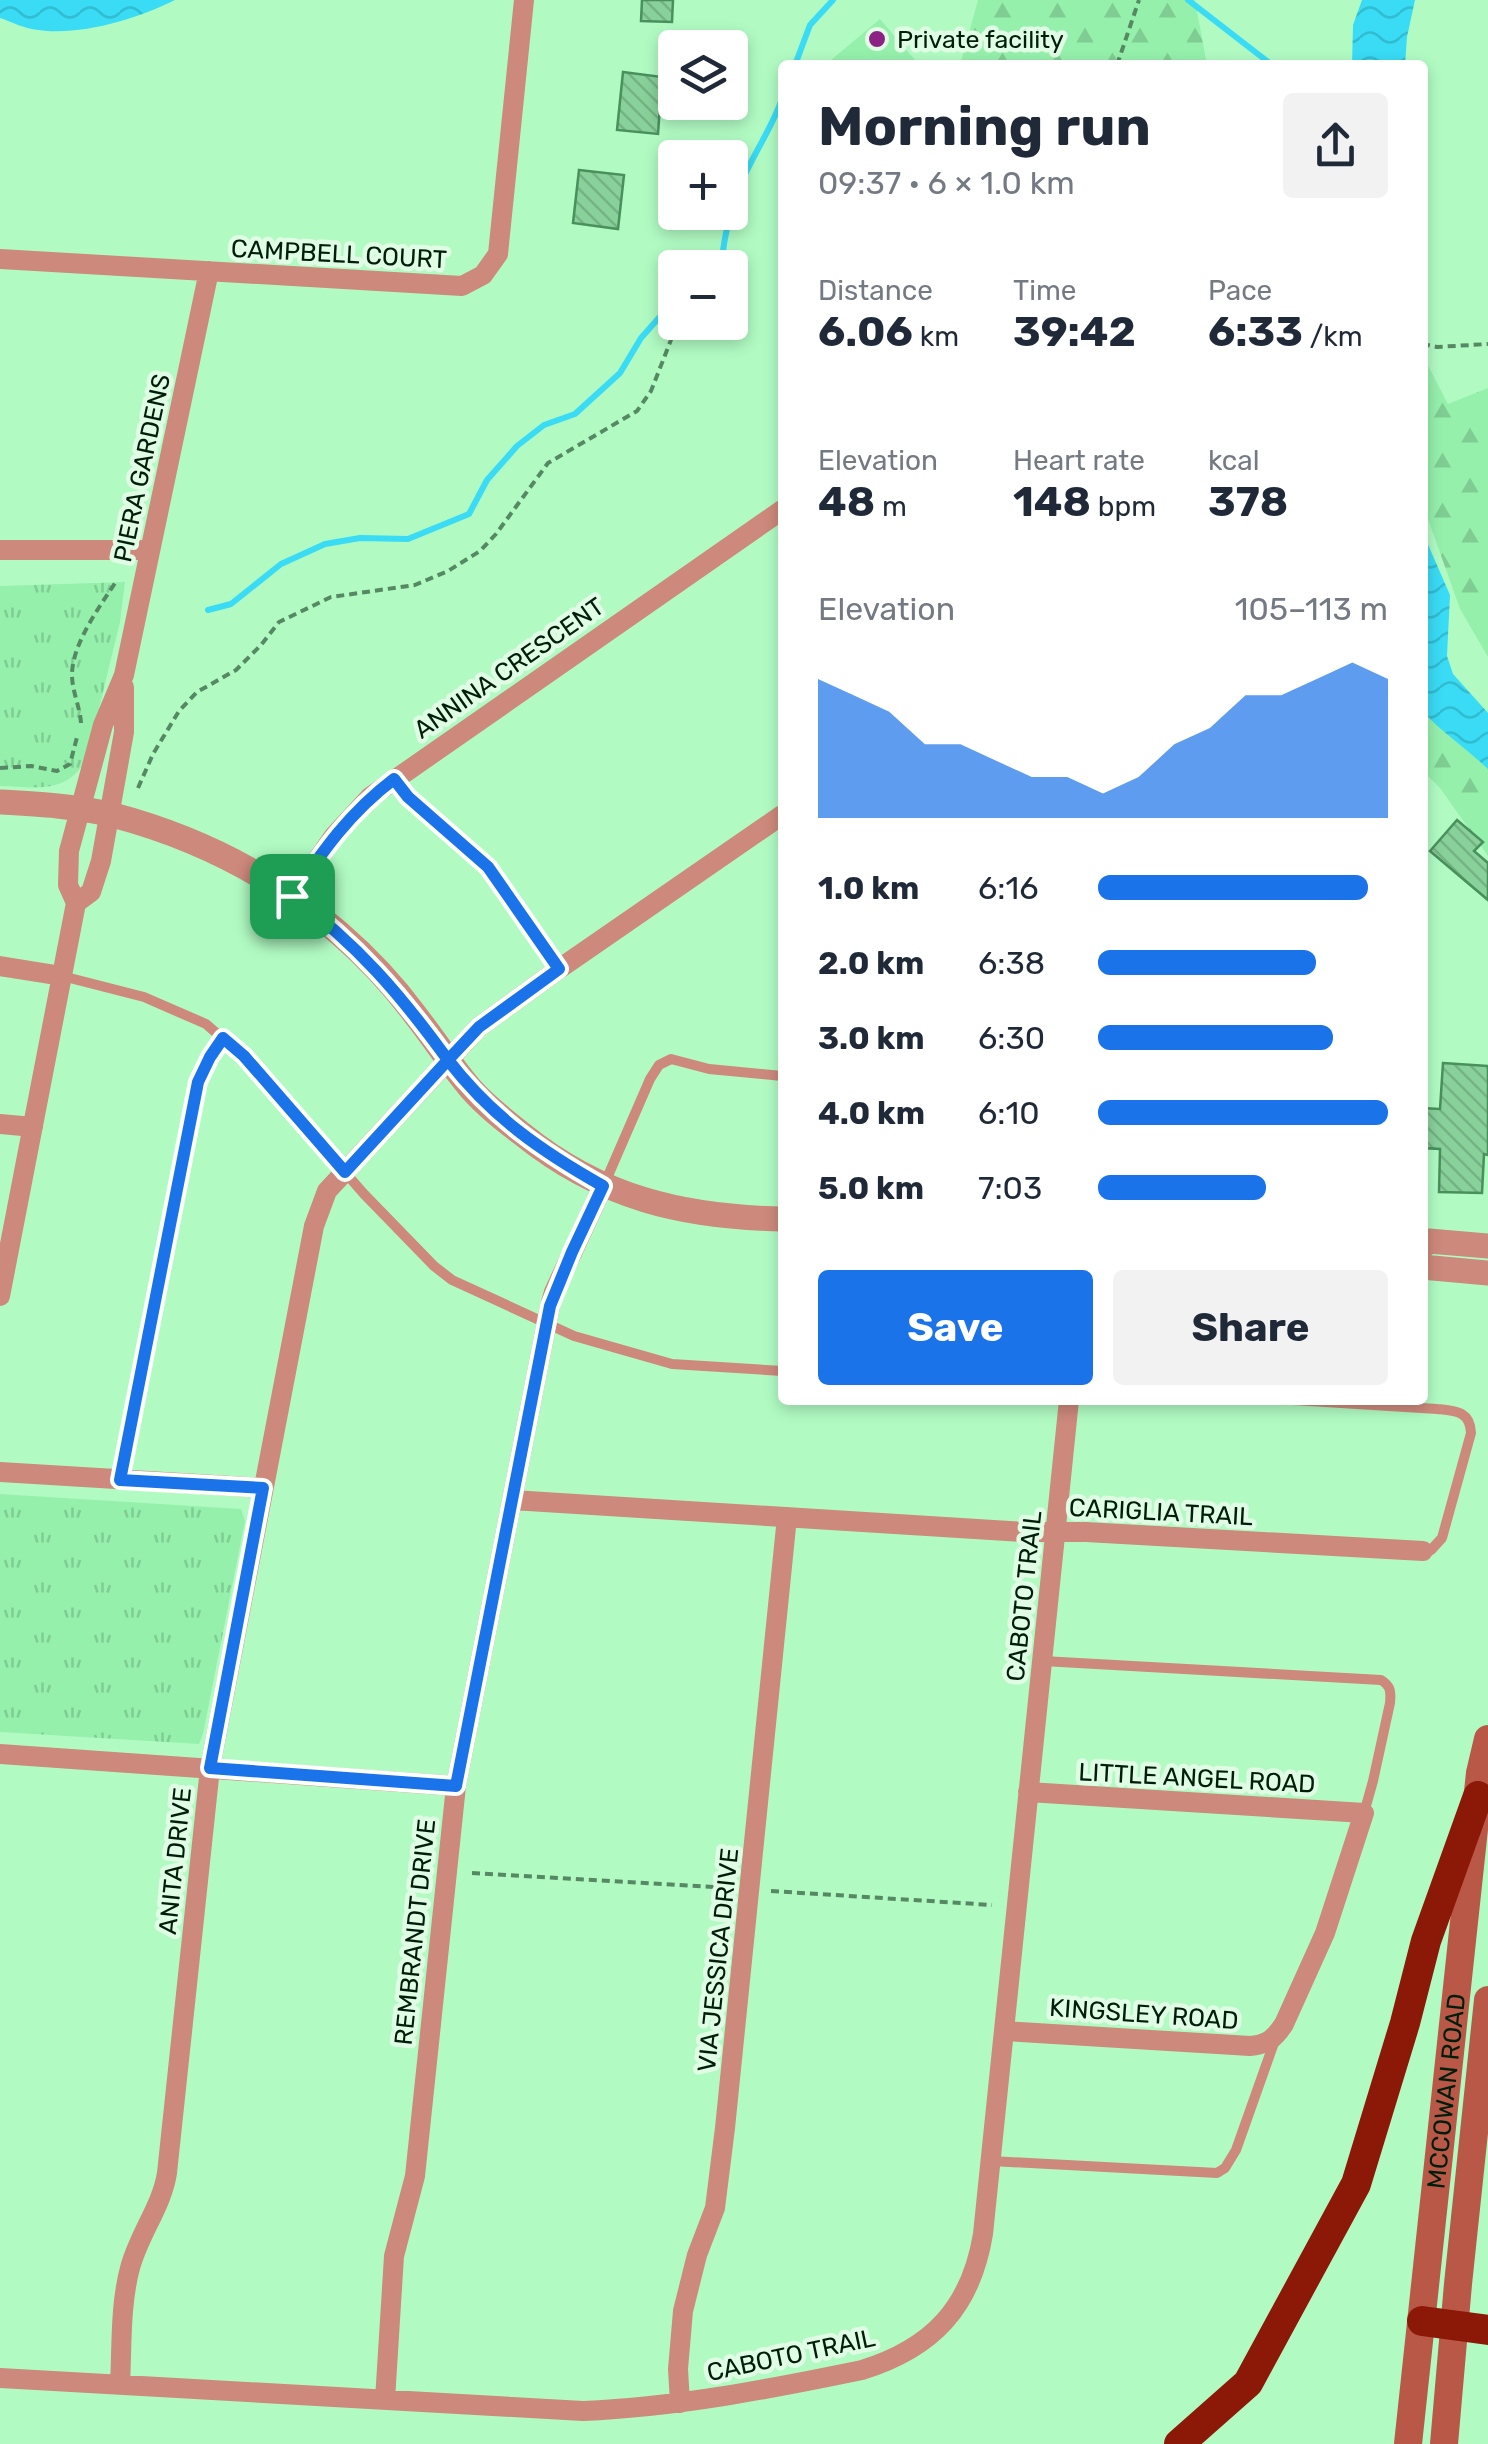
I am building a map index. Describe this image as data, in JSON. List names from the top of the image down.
{
  "streets": {
    "main road": ["MCCOWAN ROAD"],
    "street": [
      "CAMPBELL COURT",
      "PIERA GARDENS",
      "ANNINA CRESCENT",
      "CARIGLIA TRAIL",
      "CABOTO TRAIL",
      "LITTLE ANGEL ROAD",
      "ANITA DRIVE",
      "REMBRANDT DRIVE",
      "VIA JESSICA DRIVE",
      "KINGSLEY ROAD"
    ]
  },
  "crossings": [
    ["CAMPBELL COURT", "PIERA GARDENS"],
    ["CARIGLIA TRAIL", "CABOTO TRAIL"],
    ["CARIGLIA TRAIL", "REMBRANDT DRIVE"],
    ["CARIGLIA TRAIL", "VIA JESSICA DRIVE"],
    ["CABOTO TRAIL", "LITTLE ANGEL ROAD"],
    ["CABOTO TRAIL", "ANITA DRIVE"],
    ["CABOTO TRAIL", "REMBRANDT DRIVE"],
    ["CABOTO TRAIL", "VIA JESSICA DRIVE"],
    ["CABOTO TRAIL", "KINGSLEY ROAD"]
  ],
  "places": ["Private facility"],
  "page": {
    "map_buttons": ["+", "−"],
    "heading": ["Morning run", "09:37 · 6 × 1.0 km"],
    "stats": [
      ["Distance", "6.06 km"],
      ["Time", "39:42"],
      ["Pace", "6:33 /km"],
      ["Elevation", "48 m"],
      ["Heart rate", "148 bpm"],
      ["kcal", "378"]
    ],
    "chart": ["Elevation", "105–113 m"],
    "list": [
      {
        "name": "1.0 km",
        "note": "6:16"
      },
      {
        "name": "2.0 km",
        "note": "6:38"
      },
      {
        "name": "3.0 km",
        "note": "6:30"
      },
      {
        "name": "4.0 km",
        "note": "6:10"
      },
      {
        "name": "5.0 km",
        "note": "7:03"
      }
    ],
    "buttons": ["Save", "Share"]
  }
}
